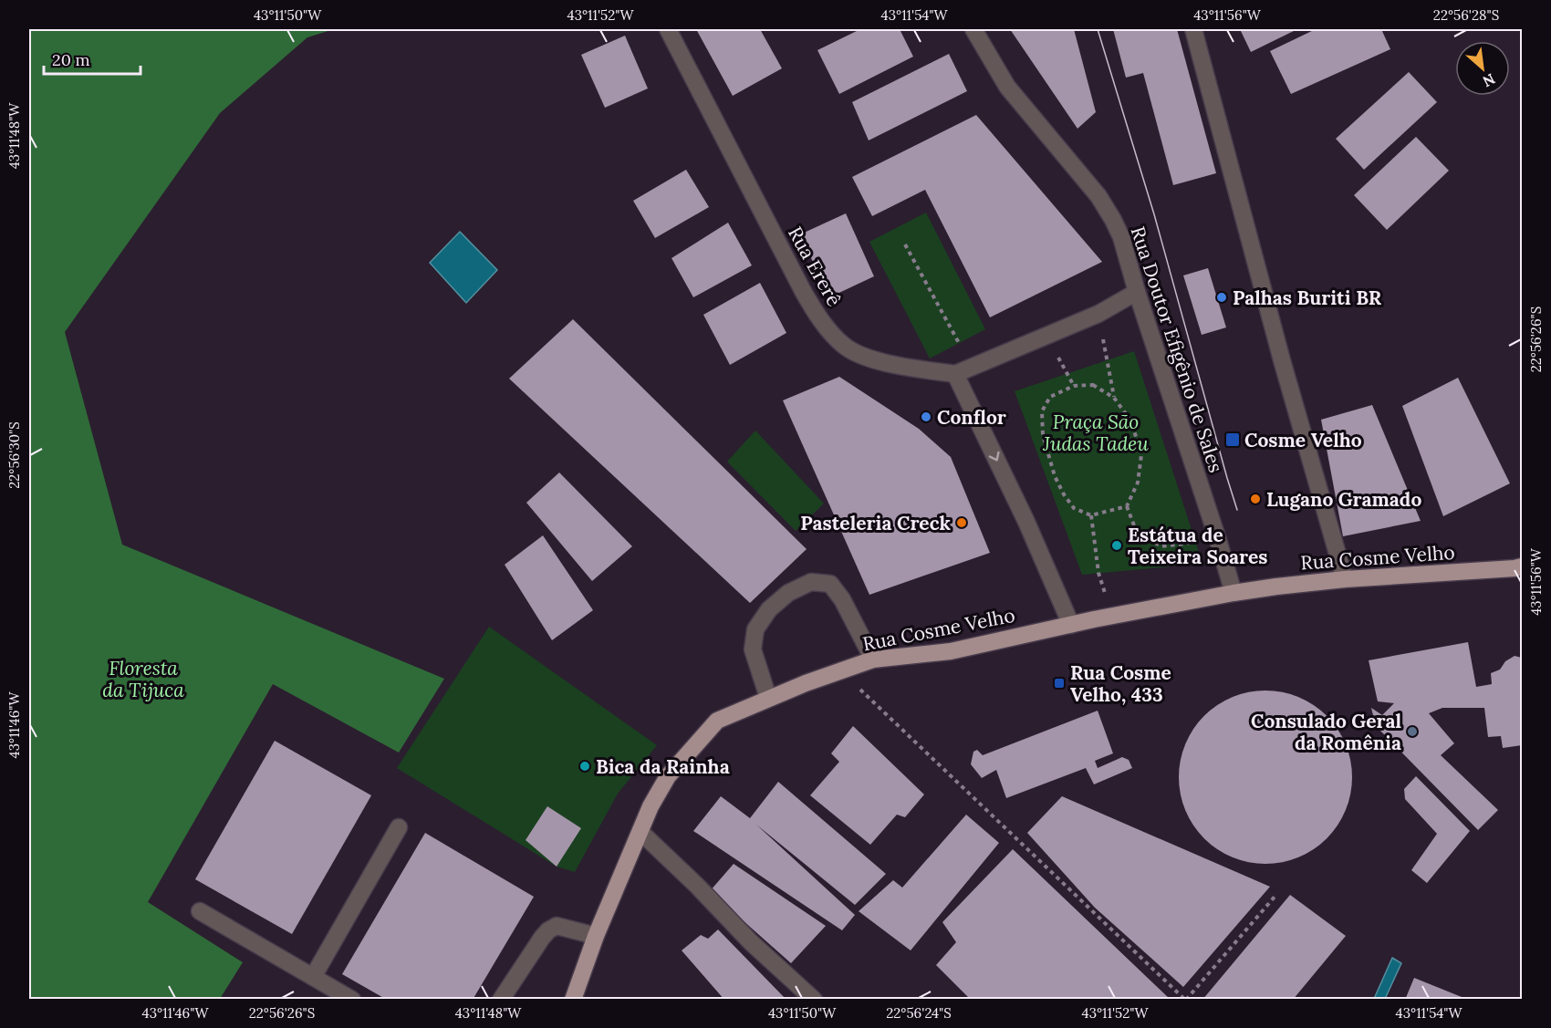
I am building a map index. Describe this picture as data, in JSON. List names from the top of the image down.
{
  "streets": {
    "main road": ["Rua Cosme Velho"],
    "street": ["Rua Ererê", "Rua Doutor Efigênio de Sales"]
  },
  "crossings": [
    ["Rua Doutor Efigênio de Sales", "Rua Cosme Velho"]
  ],
  "parks": ["Praça São Judas Tadeu", "Floresta da Tijuca"],
  "places": {
    "other": [
      "Palhas Buriti BR",
      "Conflor",
      "Lugano Gramado",
      "Pasteleria Creck",
      "Estátua de Teixeira Soares",
      "Consulado Geral da Romênia",
      "Bica da Rainha"
    ],
    "transit": ["Cosme Velho", "Rua Cosme Velho, 433"]
  },
  "scale_bar": "20 m",
  "north": "bottom right",
  "coordinates": [
    "43°11'50\"W",
    "43°11'52\"W",
    "43°11'54\"W",
    "43°11'56\"W",
    "22°56'28\"S",
    "43°11'48\"W",
    "22°56'26\"S",
    "22°56'30\"S",
    "43°11'46\"W",
    "22°56'24\"S"
  ]
}
